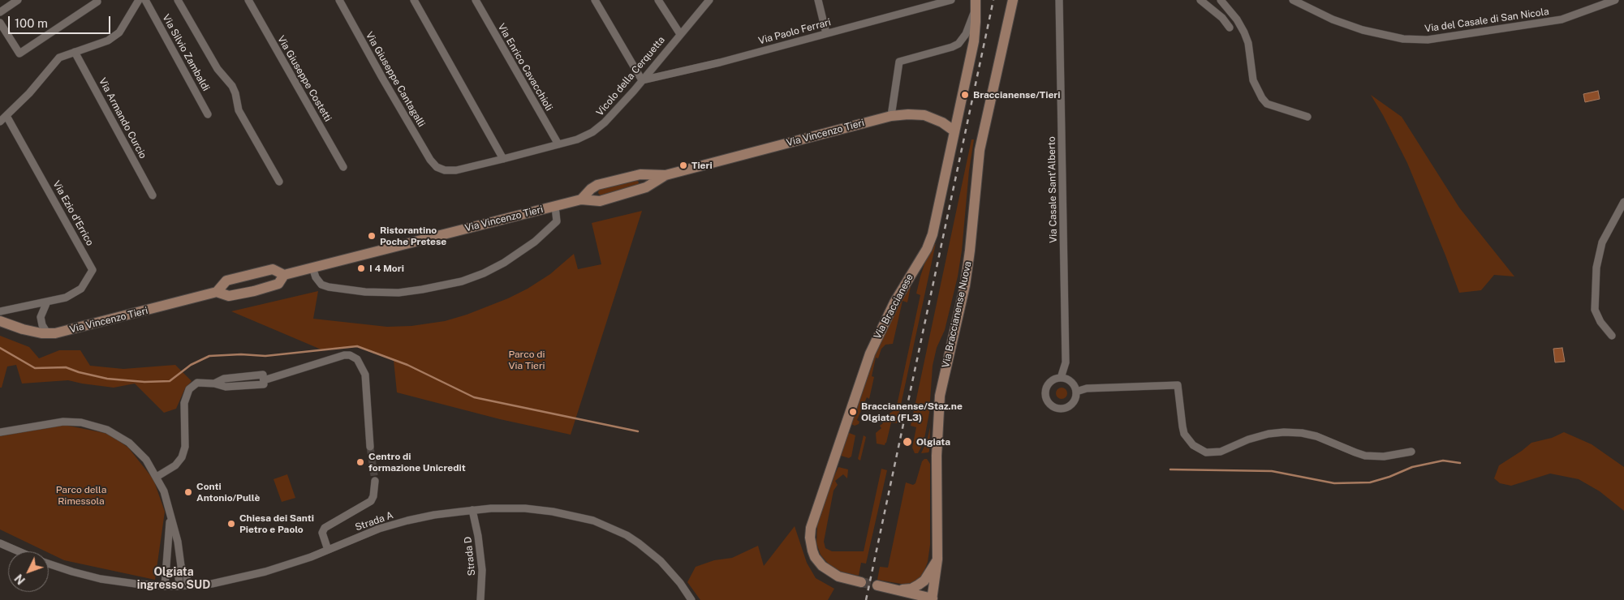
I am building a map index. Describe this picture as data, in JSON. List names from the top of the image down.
{
  "streets": {
    "street": [
      "Via del Casale di San Nicola",
      "Via Paolo Ferrari",
      "Via Silvio Zambaldi",
      "Via Enrico Cavacchioli",
      "Vicolo della Cerquetta",
      "Via Giuseppe Costetti",
      "Via Giuseppe Cantagalli",
      "Via Armando Curcio",
      "Via Vincenzo Tieri",
      "Via Casale Sant'Alberto",
      "Via Ezio d'Errico",
      "Via Braccianese",
      "Via Braccianense Nuova",
      "Strada A",
      "Strada D"
    ]
  },
  "crossings": [
    ["Via Paolo Ferrari", "Vicolo della Cerquetta"],
    ["Via Enrico Cavacchioli", "Vicolo della Cerquetta"],
    ["Vicolo della Cerquetta", "Via Giuseppe Cantagalli"],
    ["Via Vincenzo Tieri", "Via Braccianese"],
    ["Strada A", "Strada D"]
  ],
  "districts": ["Olgiata ingresso SUD"],
  "parks": ["Parco di Via Tieri", "Parco della Rimessola"],
  "places": [
    "Braccianense/Tieri",
    "Tieri",
    "Ristorantino Poche Pretese",
    "I 4 Mori",
    "Braccianense/Staz.ne Olgiata (FL3)",
    "Olgiata",
    "Centro di formazione Unicredit",
    "Conti Antonio/Pullè",
    "Chiesa dei Santi Pietro e Paolo"
  ],
  "scale_bar": "100 m",
  "north": "bottom left"
}
